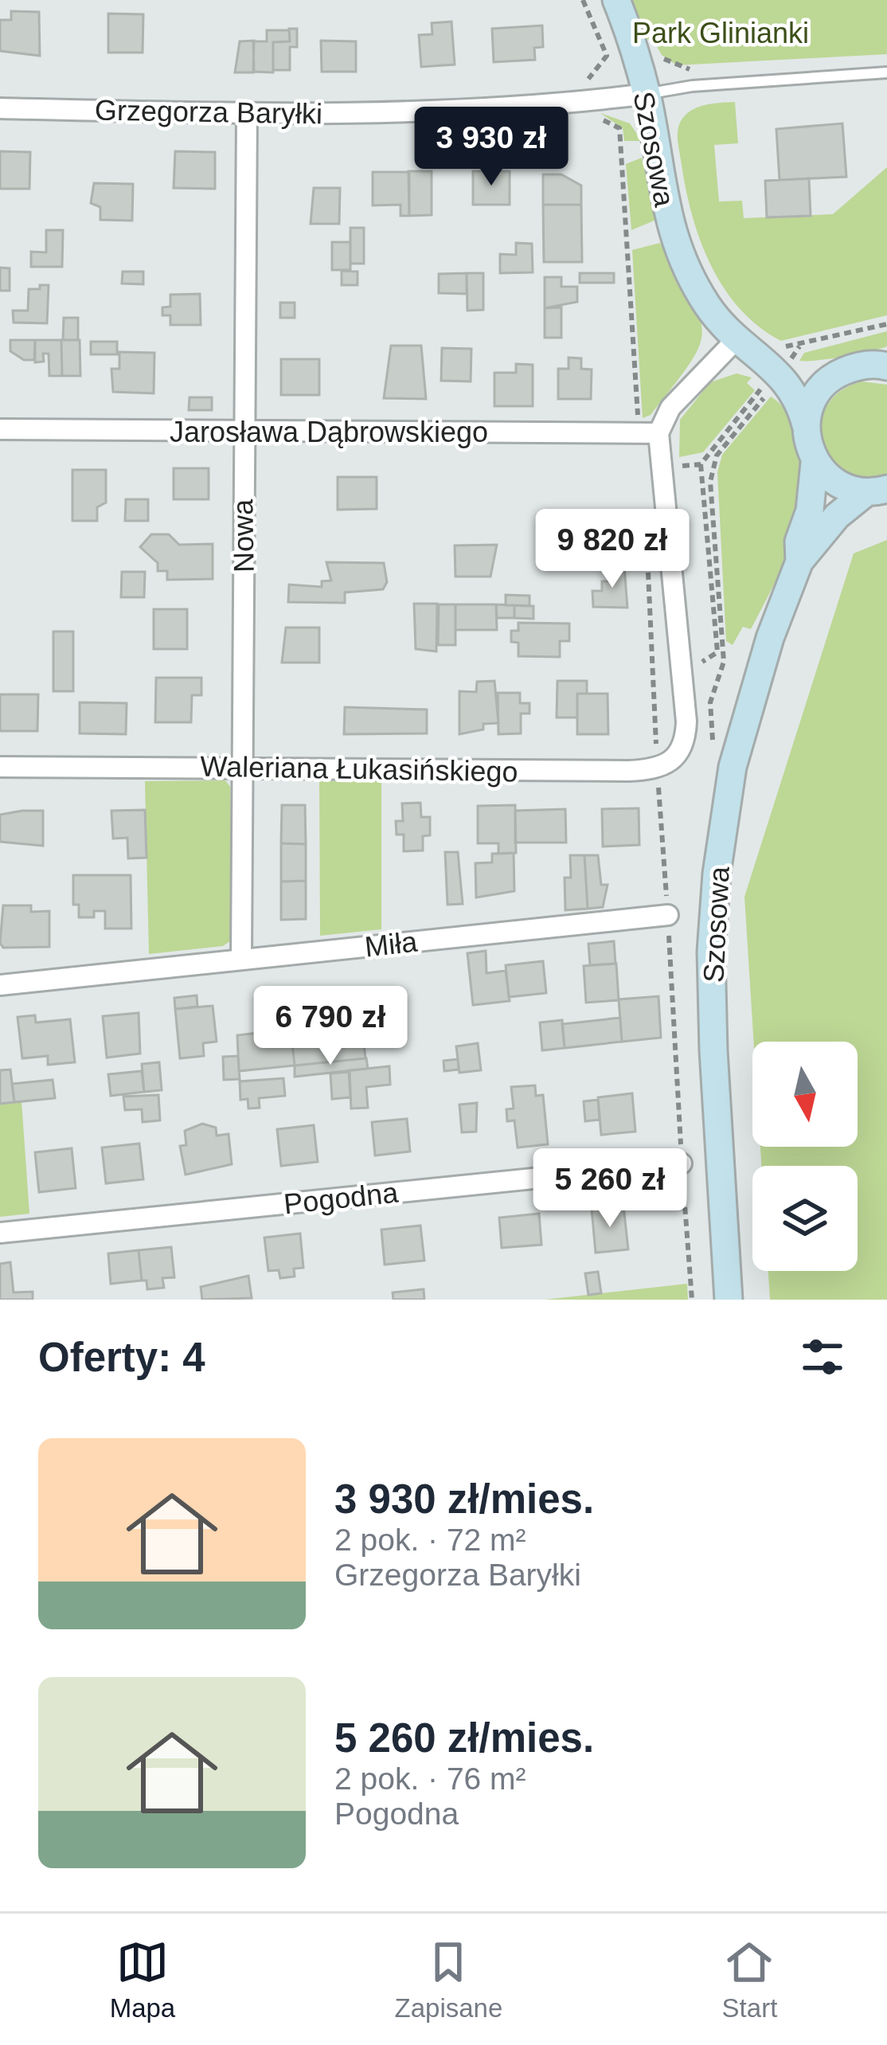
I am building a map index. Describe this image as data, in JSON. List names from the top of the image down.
{
  "streets": {
    "main road": ["Szosowa"],
    "street": [
      "Grzegorza Baryłki",
      "Jarosława Dąbrowskiego",
      "Nowa",
      "Waleriana Łukasińskiego",
      "Miła",
      "Pogodna"
    ]
  },
  "crossings": [
    ["Grzegorza Baryłki", "Szosowa"],
    ["Grzegorza Baryłki", "Nowa"],
    ["Jarosława Dąbrowskiego", "Nowa"],
    ["Nowa", "Waleriana Łukasińskiego"],
    ["Nowa", "Miła"]
  ],
  "parks": ["Park Glinianki"],
  "north": "bottom",
  "page": {
    "price": [
      "3 930 zł",
      "9 820 zł",
      "6 790 zł",
      "5 260 zł"
    ],
    "heading": "Oferty: 4",
    "list": [
      {
        "name": "3 930 zł/mies.",
        "note": "2 pok. · 72 m² · Grzegorza Baryłki"
      },
      {
        "name": "5 260 zł/mies.",
        "note": "2 pok. · 76 m² · Pogodna"
      }
    ],
    "tabs": ["Mapa", "Zapisane", "Start"]
  }
}
